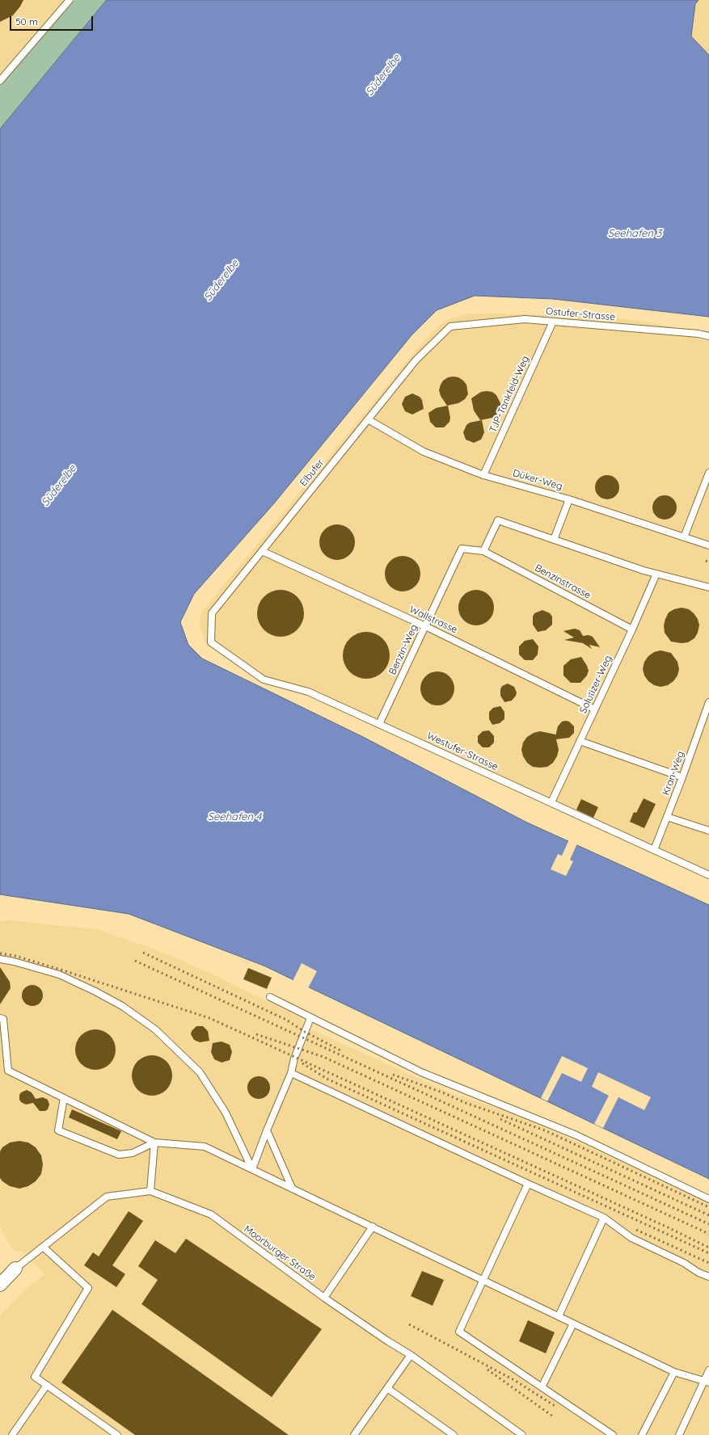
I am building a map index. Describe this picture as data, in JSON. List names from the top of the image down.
{
  "streets": {
    "lane": [
      "Ostufer-Strasse",
      "TJP-Tankfeld-Weg",
      "Elbufer",
      "Düker-Weg",
      "Benzinstrasse",
      "Wallstrasse",
      "Benzin-Weg",
      "Solutizer-Weg",
      "Westufer-Strasse",
      "Kran-Weg",
      "Moorburger Straße"
    ]
  },
  "crossings": [
    ["Ostufer-Strasse", "TJP-Tankfeld-Weg"],
    ["Ostufer-Strasse", "Elbufer"],
    ["TJP-Tankfeld-Weg", "Düker-Weg"],
    ["Elbufer", "Düker-Weg"],
    ["Elbufer", "Wallstrasse"],
    ["Elbufer", "Westufer-Strasse"],
    ["Benzinstrasse", "Benzin-Weg"],
    ["Benzinstrasse", "Solutizer-Weg"],
    ["Wallstrasse", "Benzin-Weg"],
    ["Wallstrasse", "Solutizer-Weg"],
    ["Benzin-Weg", "Westufer-Strasse"],
    ["Solutizer-Weg", "Westufer-Strasse"],
    ["Westufer-Strasse", "Kran-Weg"]
  ],
  "water": ["Süderelbe", "Seehafen 3", "Seehafen 4"],
  "scale_bar": "50 m"
}
